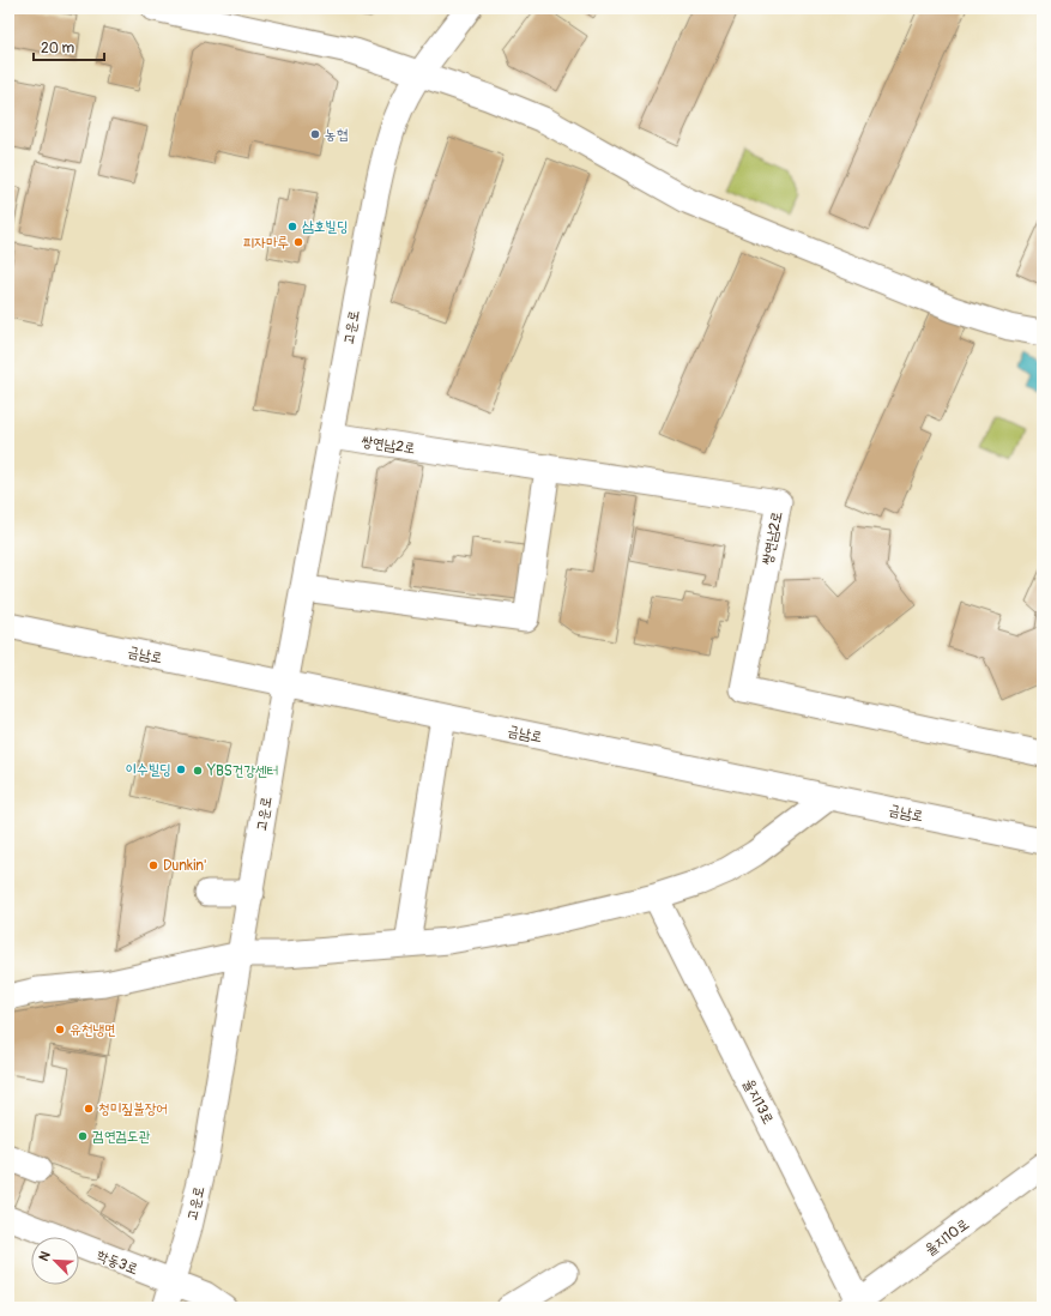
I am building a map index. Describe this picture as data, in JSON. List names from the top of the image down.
{
  "streets": {
    "street": [
      "고운로",
      "쌍연남2로",
      "금남로",
      "율지13로",
      "율지10로",
      "학동3로"
    ]
  },
  "crossings": [
    ["고운로", "쌍연남2로"],
    ["고운로", "금남로"],
    ["고운로", "학동3로"],
    ["율지13로", "율지10로"]
  ],
  "places": [
    "농협",
    "삼호빌딩",
    "피자마루",
    "이수빌딩",
    "YBS건강센터",
    "Dunkin'",
    "유천냉면",
    "청미짚불장어",
    "검연검도관"
  ],
  "scale_bar": "20 m",
  "north": "top left"
}
